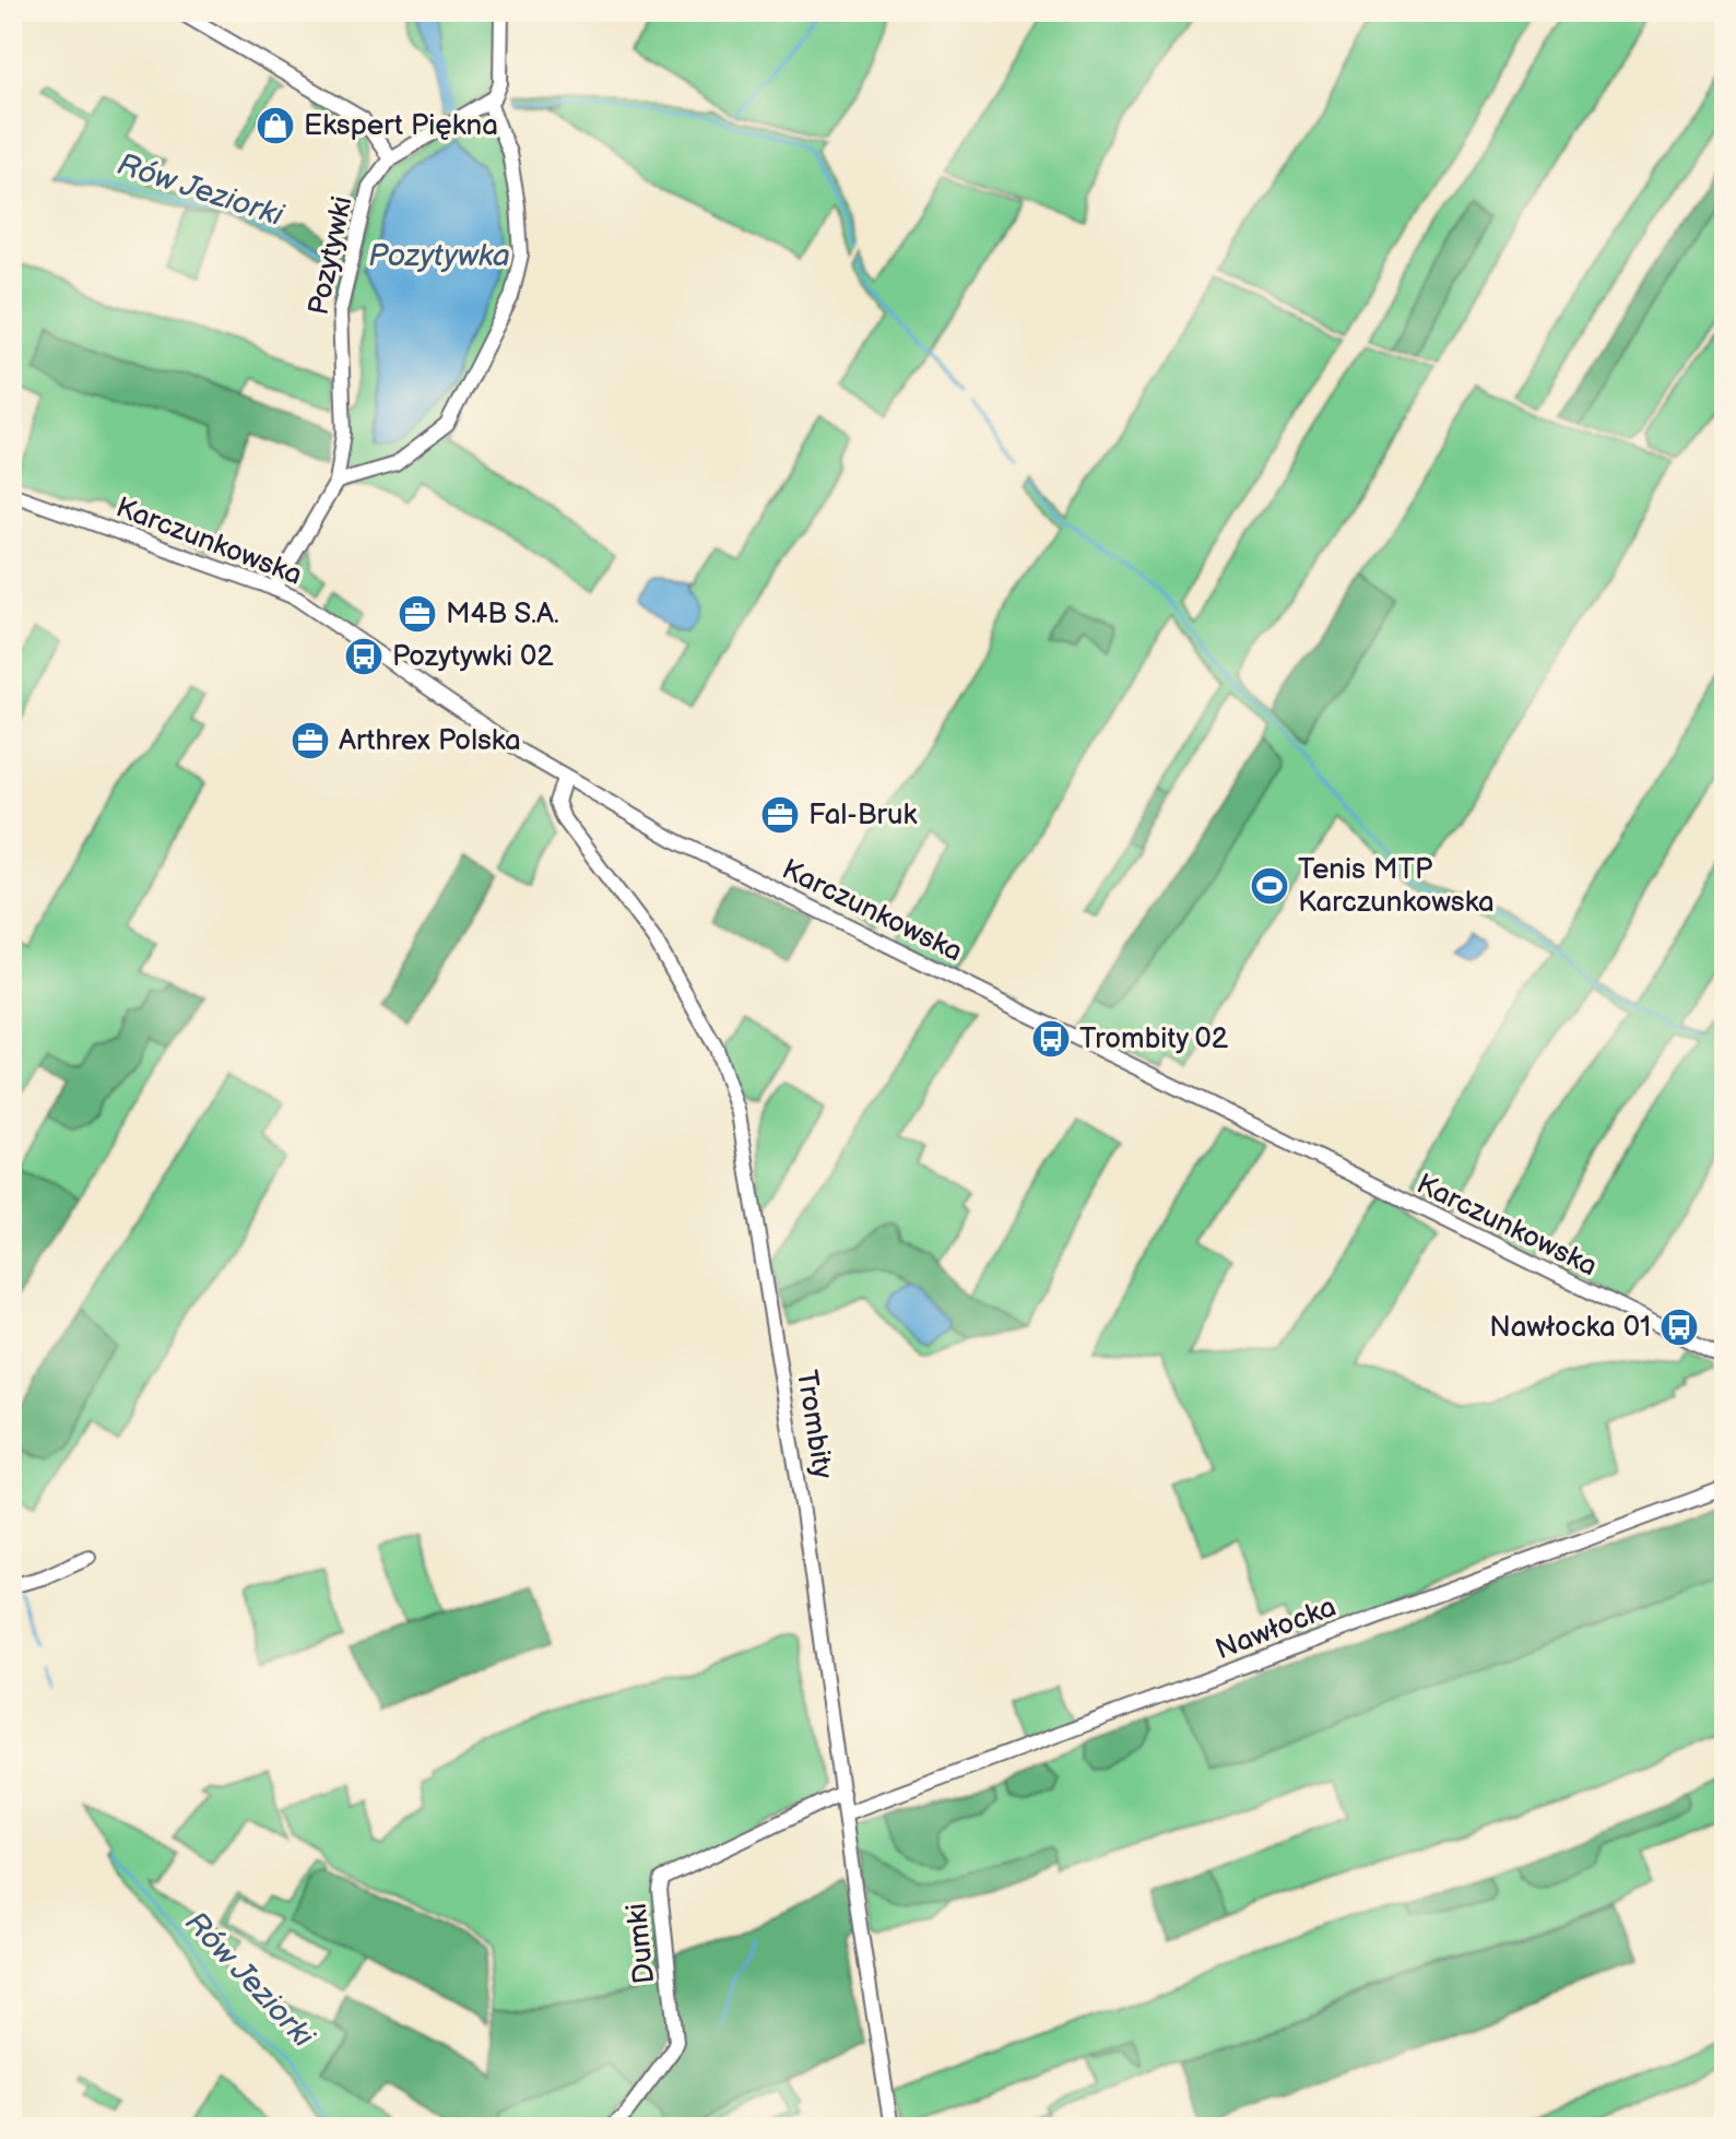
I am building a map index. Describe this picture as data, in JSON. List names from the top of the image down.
{
  "streets": {
    "street": [
      "Pozytywki",
      "Karczunkowska",
      "Trombity",
      "Nawłocka",
      "Dumki"
    ]
  },
  "crossings": [
    ["Pozytywki", "Karczunkowska"],
    ["Karczunkowska", "Trombity"],
    ["Trombity", "Nawłocka"],
    ["Trombity", "Dumki"]
  ],
  "water": ["Rów Jeziorki", "Pozytywka"],
  "places": {
    "shop": ["Ekspert Piękna"],
    "office": ["M4B S.A.", "Arthrex Polska", "Fal-Bruk"],
    "bus stop": ["Pozytywki 02", "Trombity 02", "Nawłocka 01"],
    "sports": ["Tenis MTP Karczunkowska"]
  }
}
